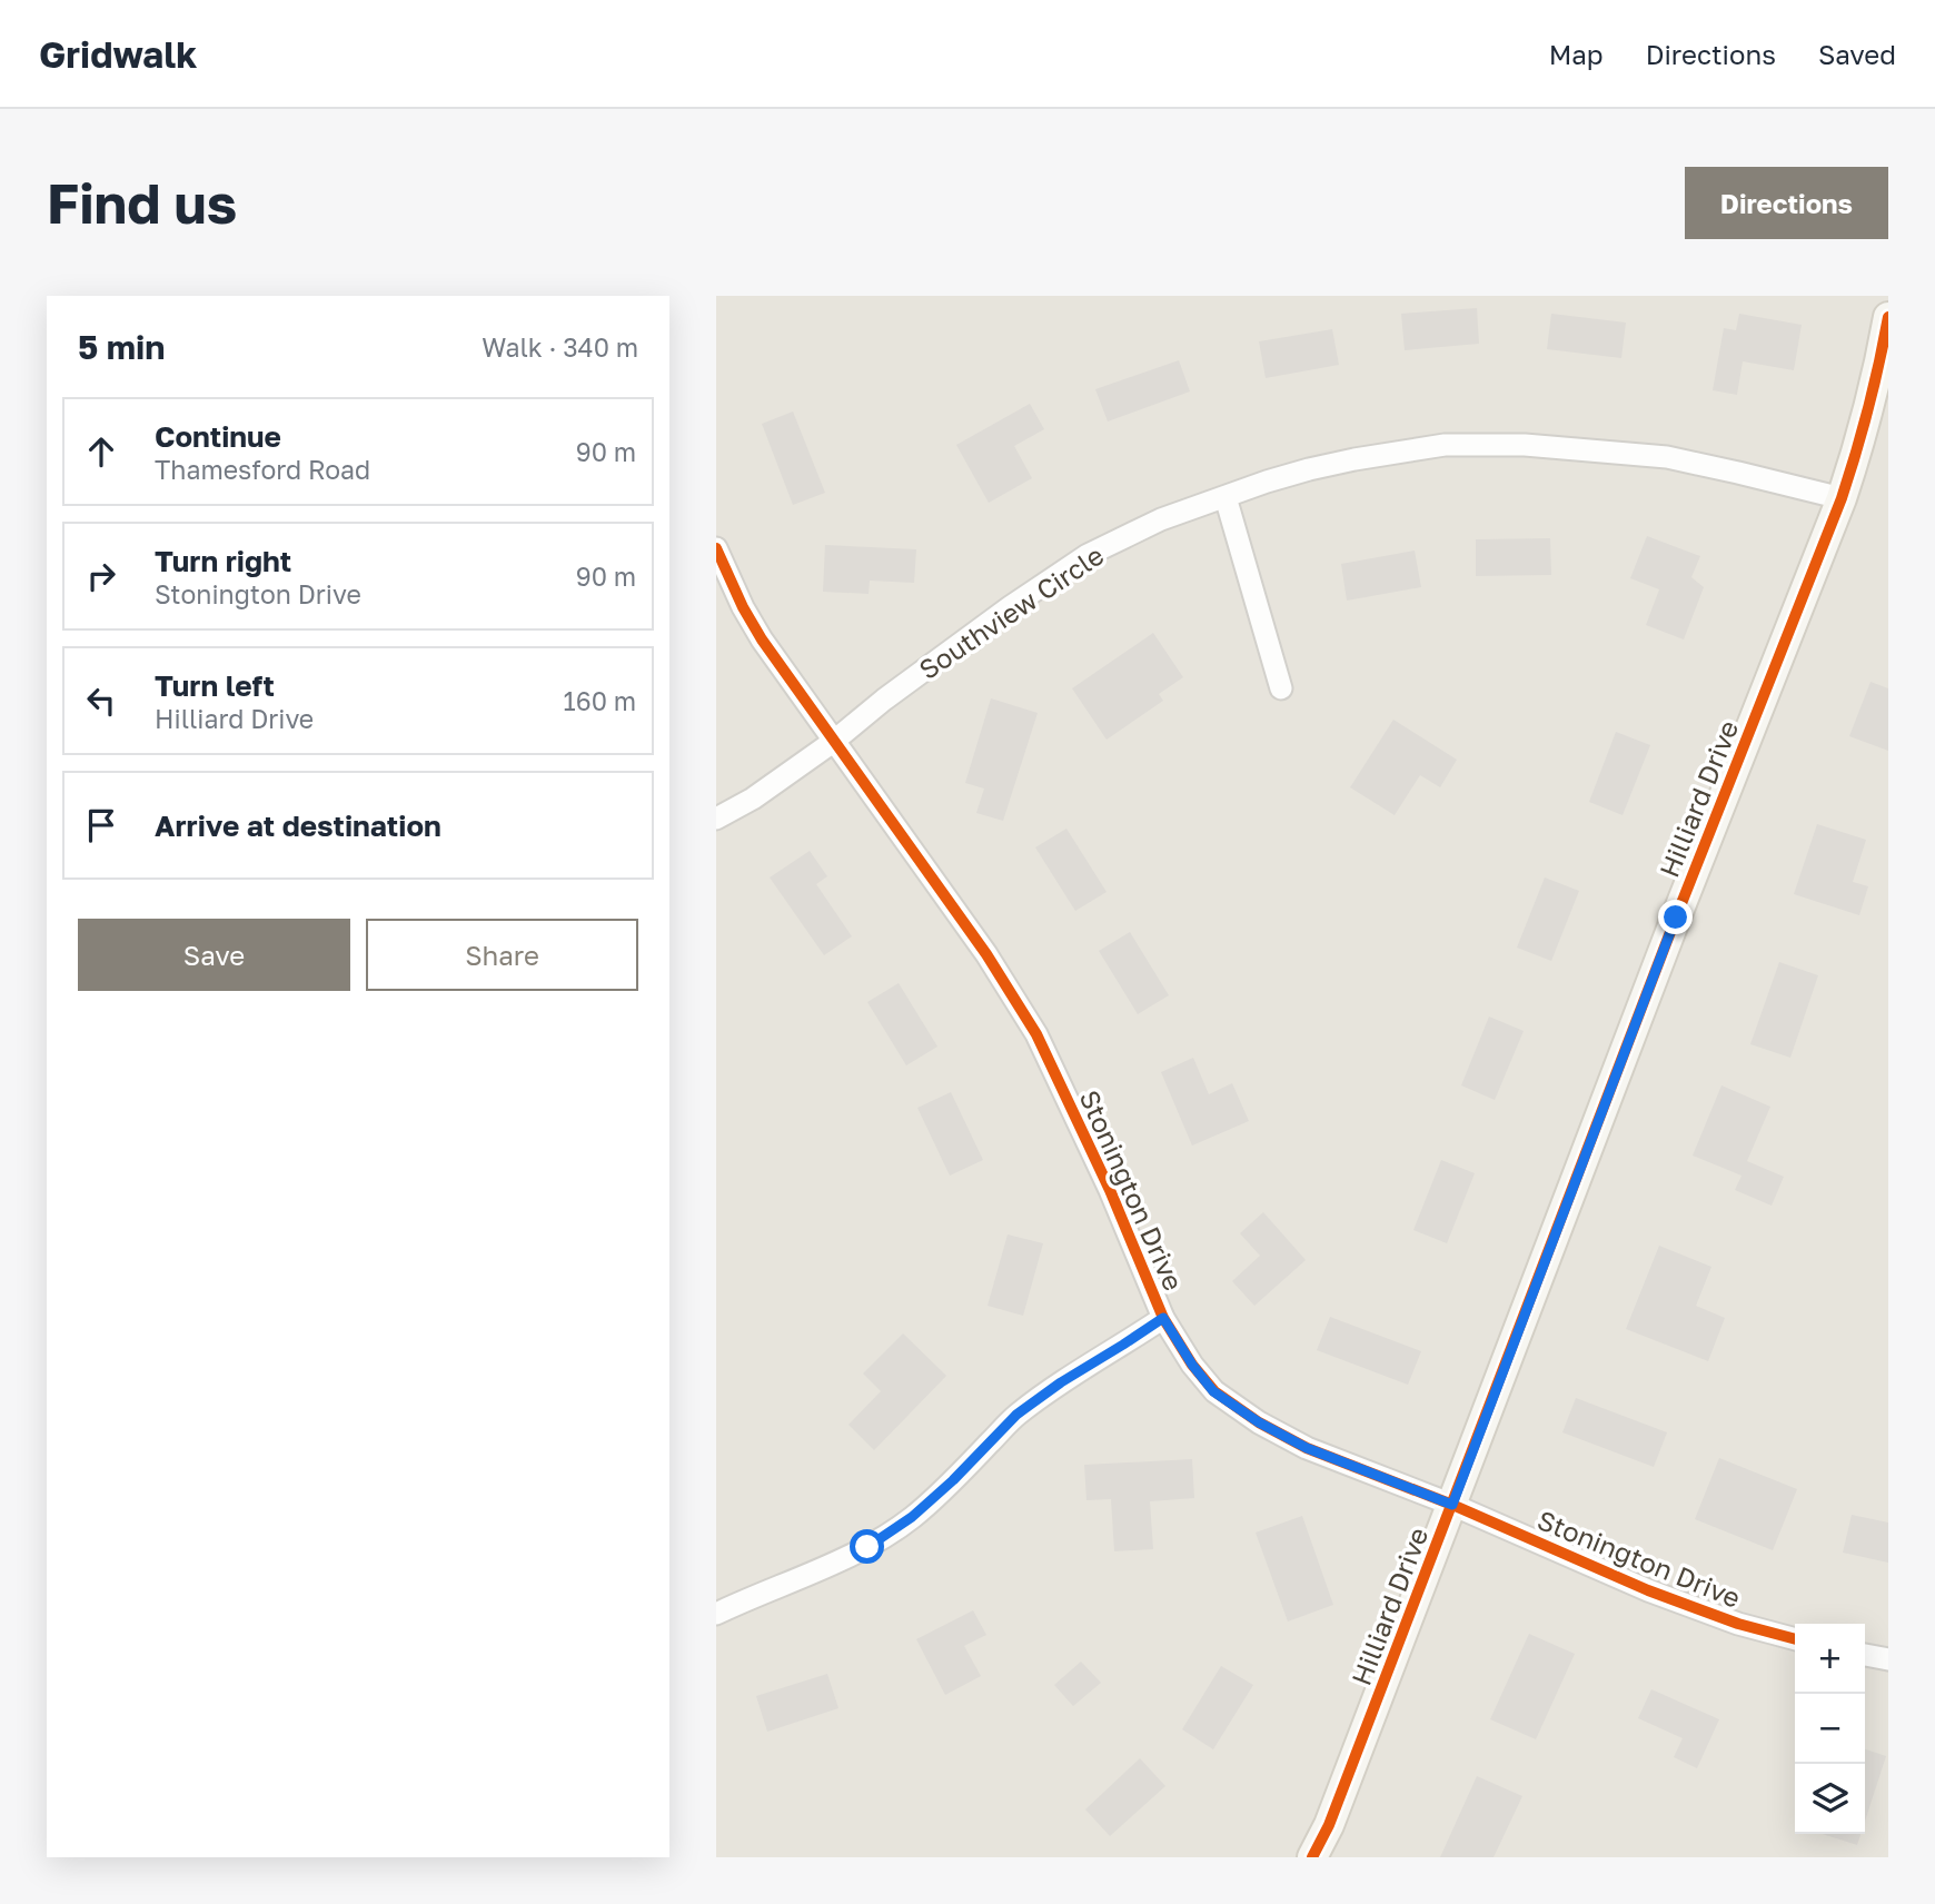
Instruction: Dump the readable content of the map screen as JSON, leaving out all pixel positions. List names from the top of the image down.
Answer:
{
  "streets": {
    "street": ["Southview Circle", "Hilliard Drive", "Stonington Drive"]
  },
  "crossings": [
    ["Southview Circle", "Hilliard Drive"],
    ["Southview Circle", "Stonington Drive"],
    ["Hilliard Drive", "Stonington Drive"]
  ],
  "page": {
    "header": "Gridwalk",
    "nav": ["Map", "Directions", "Saved"],
    "buttons": [
      "Directions",
      ["Save", "Share"]
    ],
    "title": "Find us",
    "heading": ["5 min", "Walk · 340 m"],
    "list": [
      ["Continue", "Thamesford Road", "90 m"],
      ["Turn right", "Stonington Drive", "90 m"],
      ["Turn left", "Hilliard Drive", "160 m"],
      "Arrive at destination"
    ],
    "map_buttons": ["+", "−"]
  }
}
